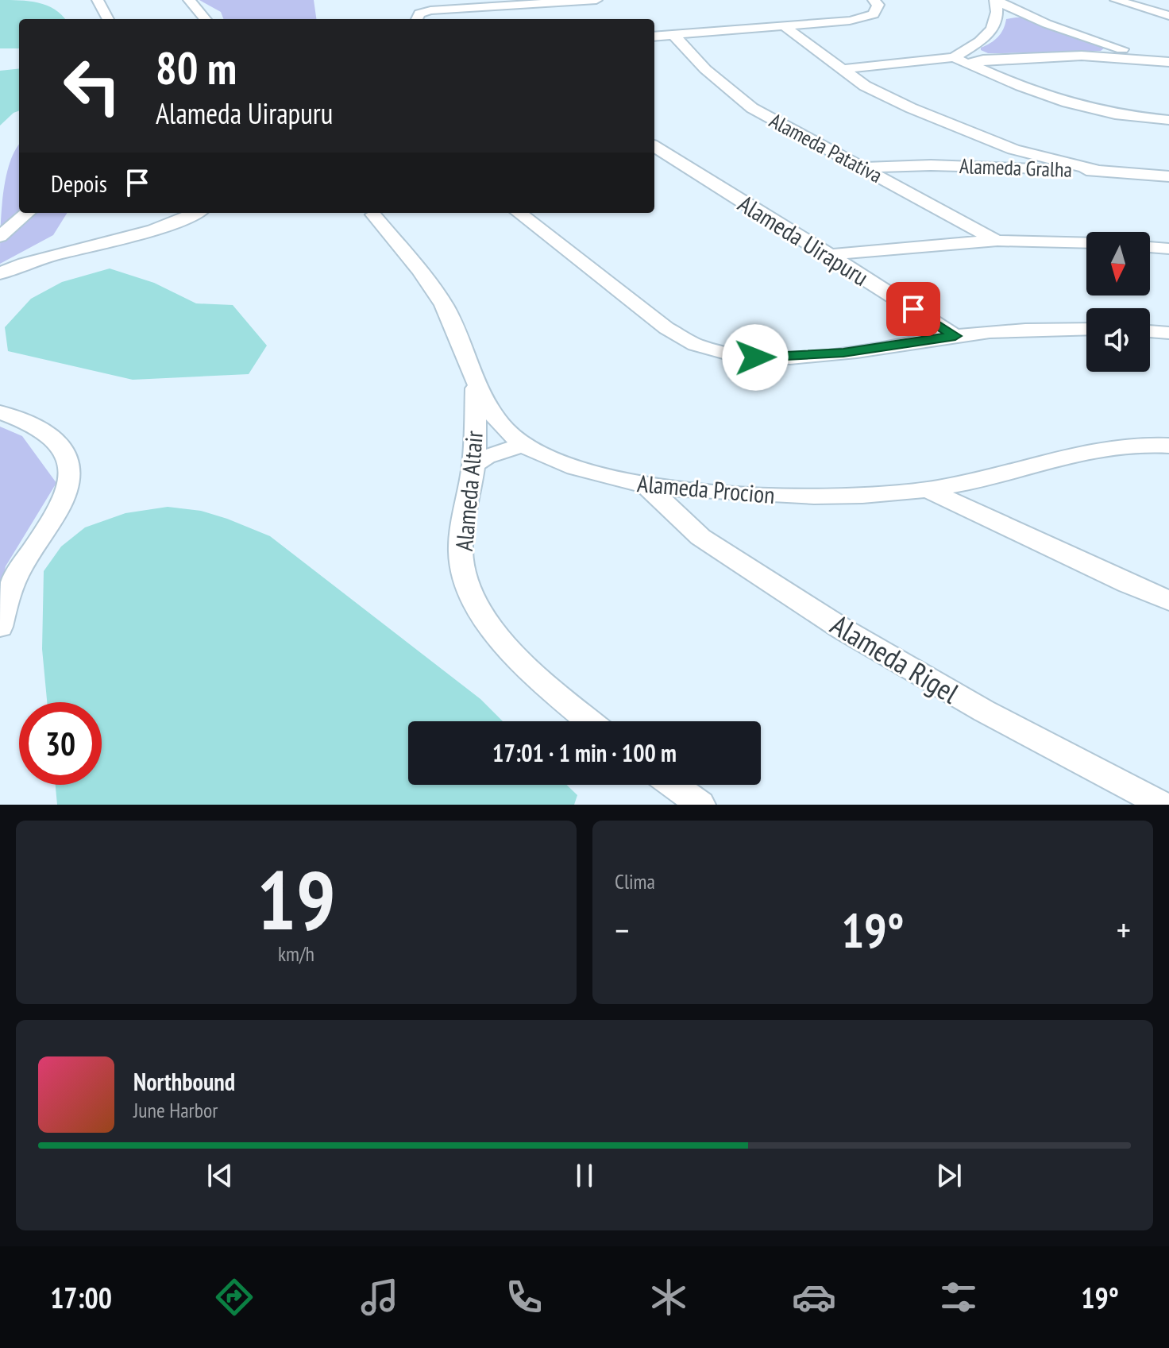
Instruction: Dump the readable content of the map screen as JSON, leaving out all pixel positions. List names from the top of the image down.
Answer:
{
  "streets": {
    "street": [
      "Alameda Patativa",
      "Alameda Gralha",
      "Alameda Uirapuru",
      "Alameda Procion",
      "Alameda Altair",
      "Alameda Rigel"
    ]
  },
  "crossings": [
    ["Alameda Patativa", "Alameda Gralha"],
    ["Alameda Procion", "Alameda Altair"],
    ["Alameda Procion", "Alameda Rigel"]
  ],
  "north": "bottom",
  "page": {
    "turn": ["80 m", "Alameda Uirapuru"],
    "then": "Depois",
    "limit": "30",
    "trip": "17:01 · 1 min · 100 m",
    "tile": [
      ["19", "km/h"],
      "Clima"
    ],
    "heat": ["−", "19°", "+"],
    "song": ["Northbound", "June Harbor"],
    "tabs": ["17:00", "19°"]
  }
}
